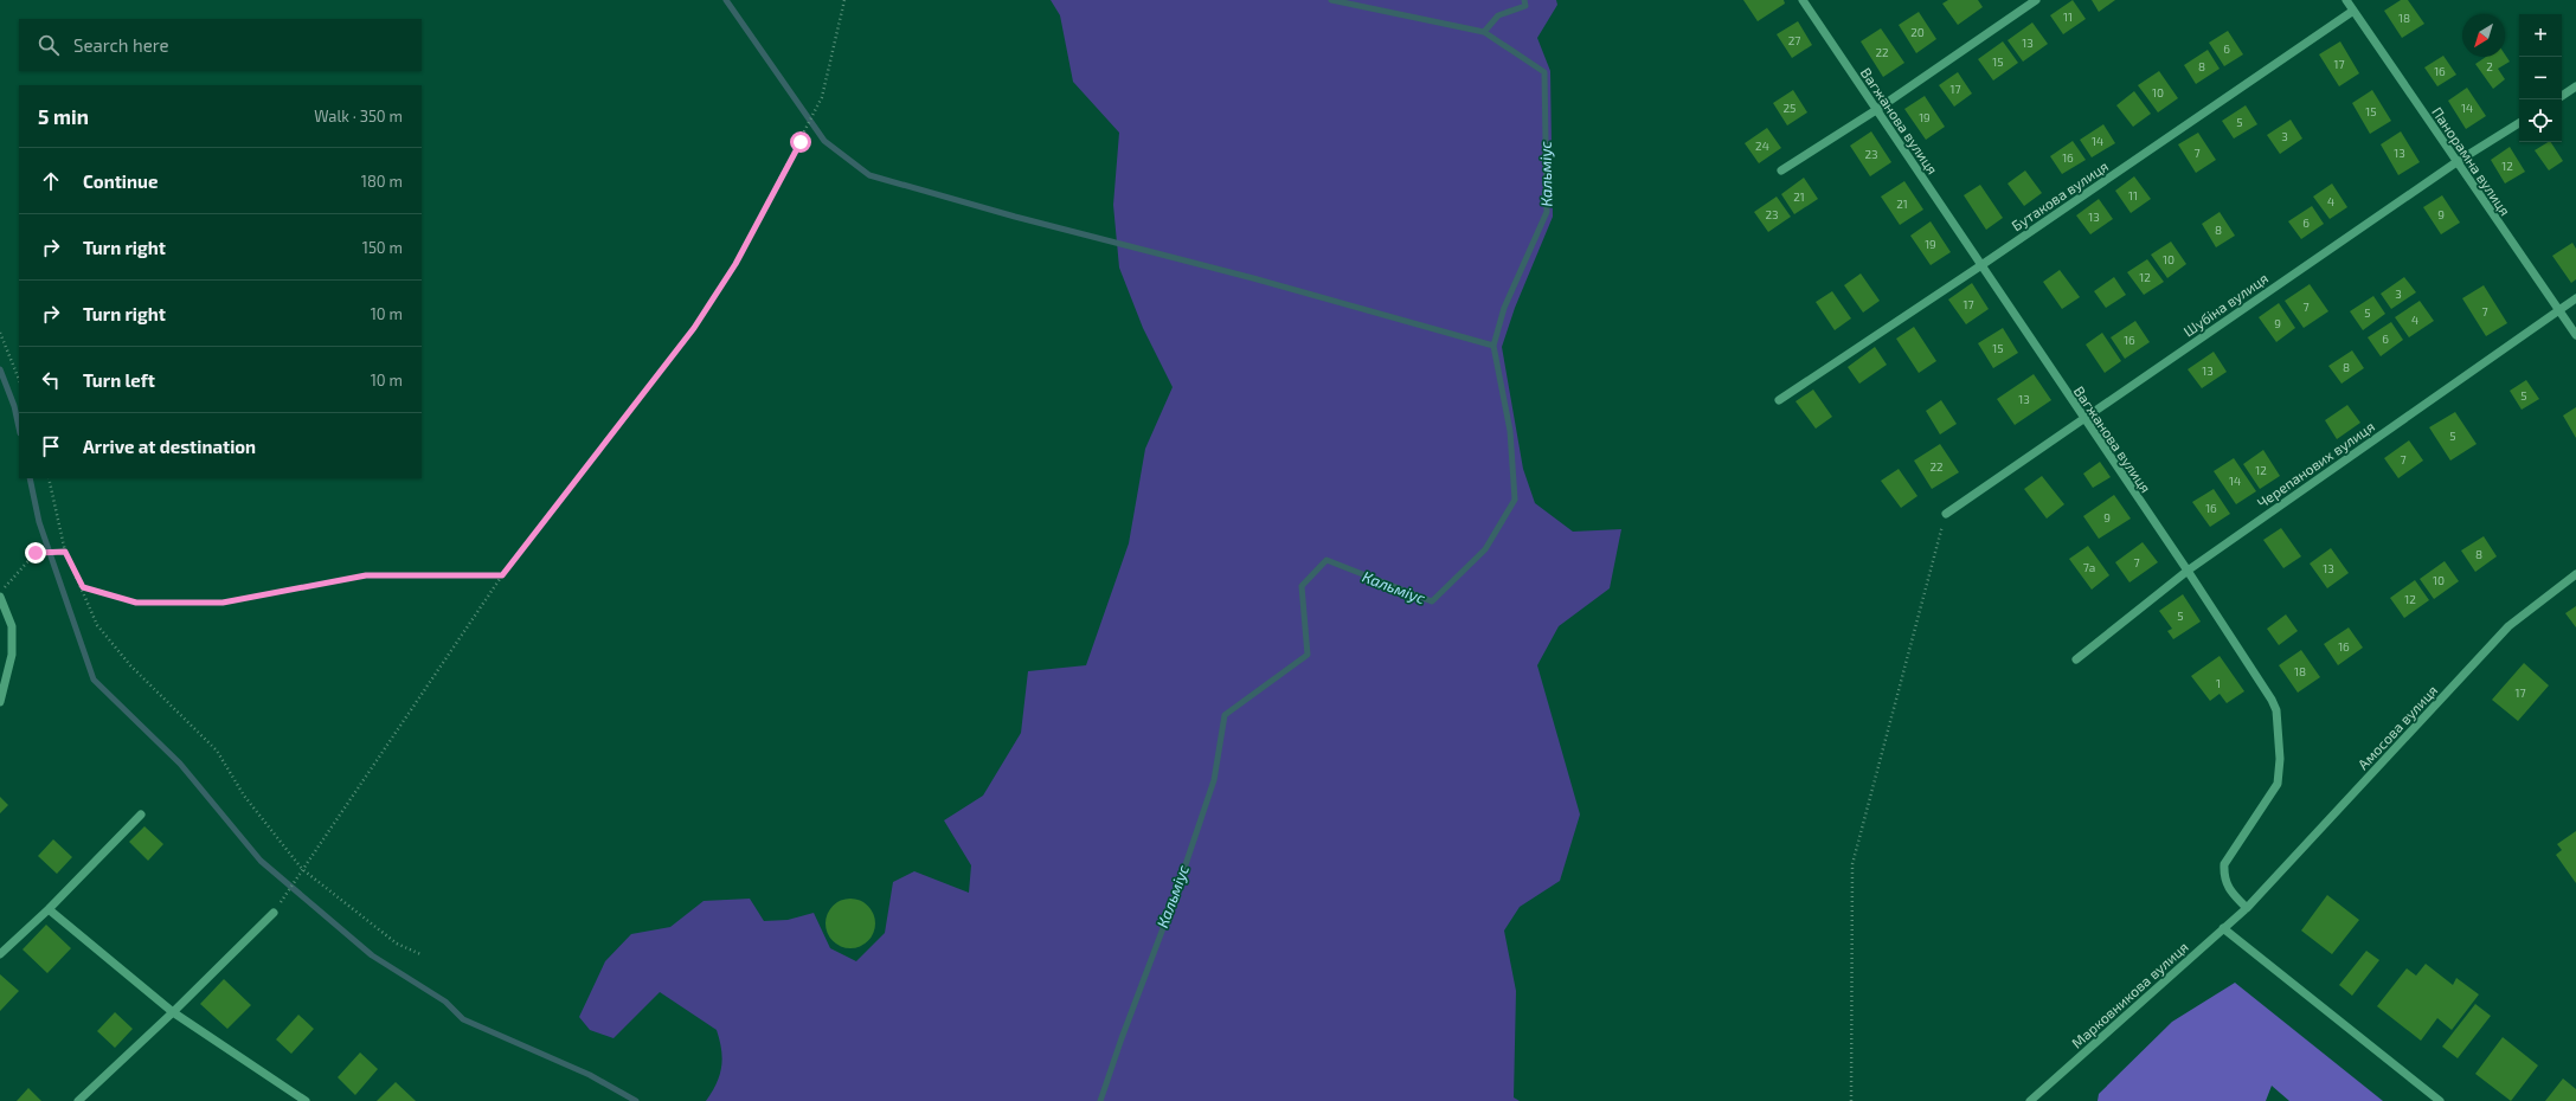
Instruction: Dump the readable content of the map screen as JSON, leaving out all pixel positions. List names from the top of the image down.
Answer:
{
  "streets": {
    "street": [
      "Вагжанова вулиця",
      "Панорамна вулиця",
      "Бутакова вулиця",
      "Шубіна вулиця",
      "Черепанових вулиця",
      "Амосова вулиця",
      "Марковникова вулиця"
    ]
  },
  "crossings": [
    ["Вагжанова вулиця", "Бутакова вулиця"],
    ["Вагжанова вулиця", "Шубіна вулиця"],
    ["Вагжанова вулиця", "Черепанових вулиця"],
    ["Вагжанова вулиця", "Амосова вулиця"],
    ["Вагжанова вулиця", "Марковникова вулиця"],
    ["Панорамна вулиця", "Бутакова вулиця"],
    ["Панорамна вулиця", "Шубіна вулиця"],
    ["Панорамна вулиця", "Черепанових вулиця"],
    ["Амосова вулиця", "Марковникова вулиця"]
  ],
  "water": ["Кальміус"],
  "house_numbers": [
    "11",
    "18",
    "20",
    "27",
    "13",
    "6",
    "22",
    "15",
    "17",
    "8",
    "2",
    "16",
    "17",
    "10",
    "25",
    "14",
    "15",
    "19",
    "5",
    "3",
    "14",
    "24",
    "7",
    "13",
    "23",
    "16",
    "12",
    "11",
    "21",
    "4",
    "21",
    "23",
    "9",
    "13",
    "6",
    "8",
    "19",
    "10",
    "12",
    "3",
    "17",
    "7",
    "7",
    "5",
    "4",
    "9",
    "6",
    "16",
    "15",
    "8",
    "13",
    "5",
    "13",
    "5",
    "7",
    "22",
    "12",
    "14",
    "16",
    "9",
    "8",
    "7",
    "7а",
    "13",
    "10",
    "12",
    "5",
    "16",
    "18",
    "1",
    "17"
  ],
  "north": "bottom left",
  "page": {
    "map_buttons": ["+", "−"],
    "search": "Search here",
    "heading": ["5 min", "Walk · 350 m"],
    "list": [
      ["Continue", "180 m"],
      ["Turn right", "150 m"],
      ["Turn right", "10 m"],
      ["Turn left", "10 m"],
      "Arrive at destination"
    ]
  }
}
